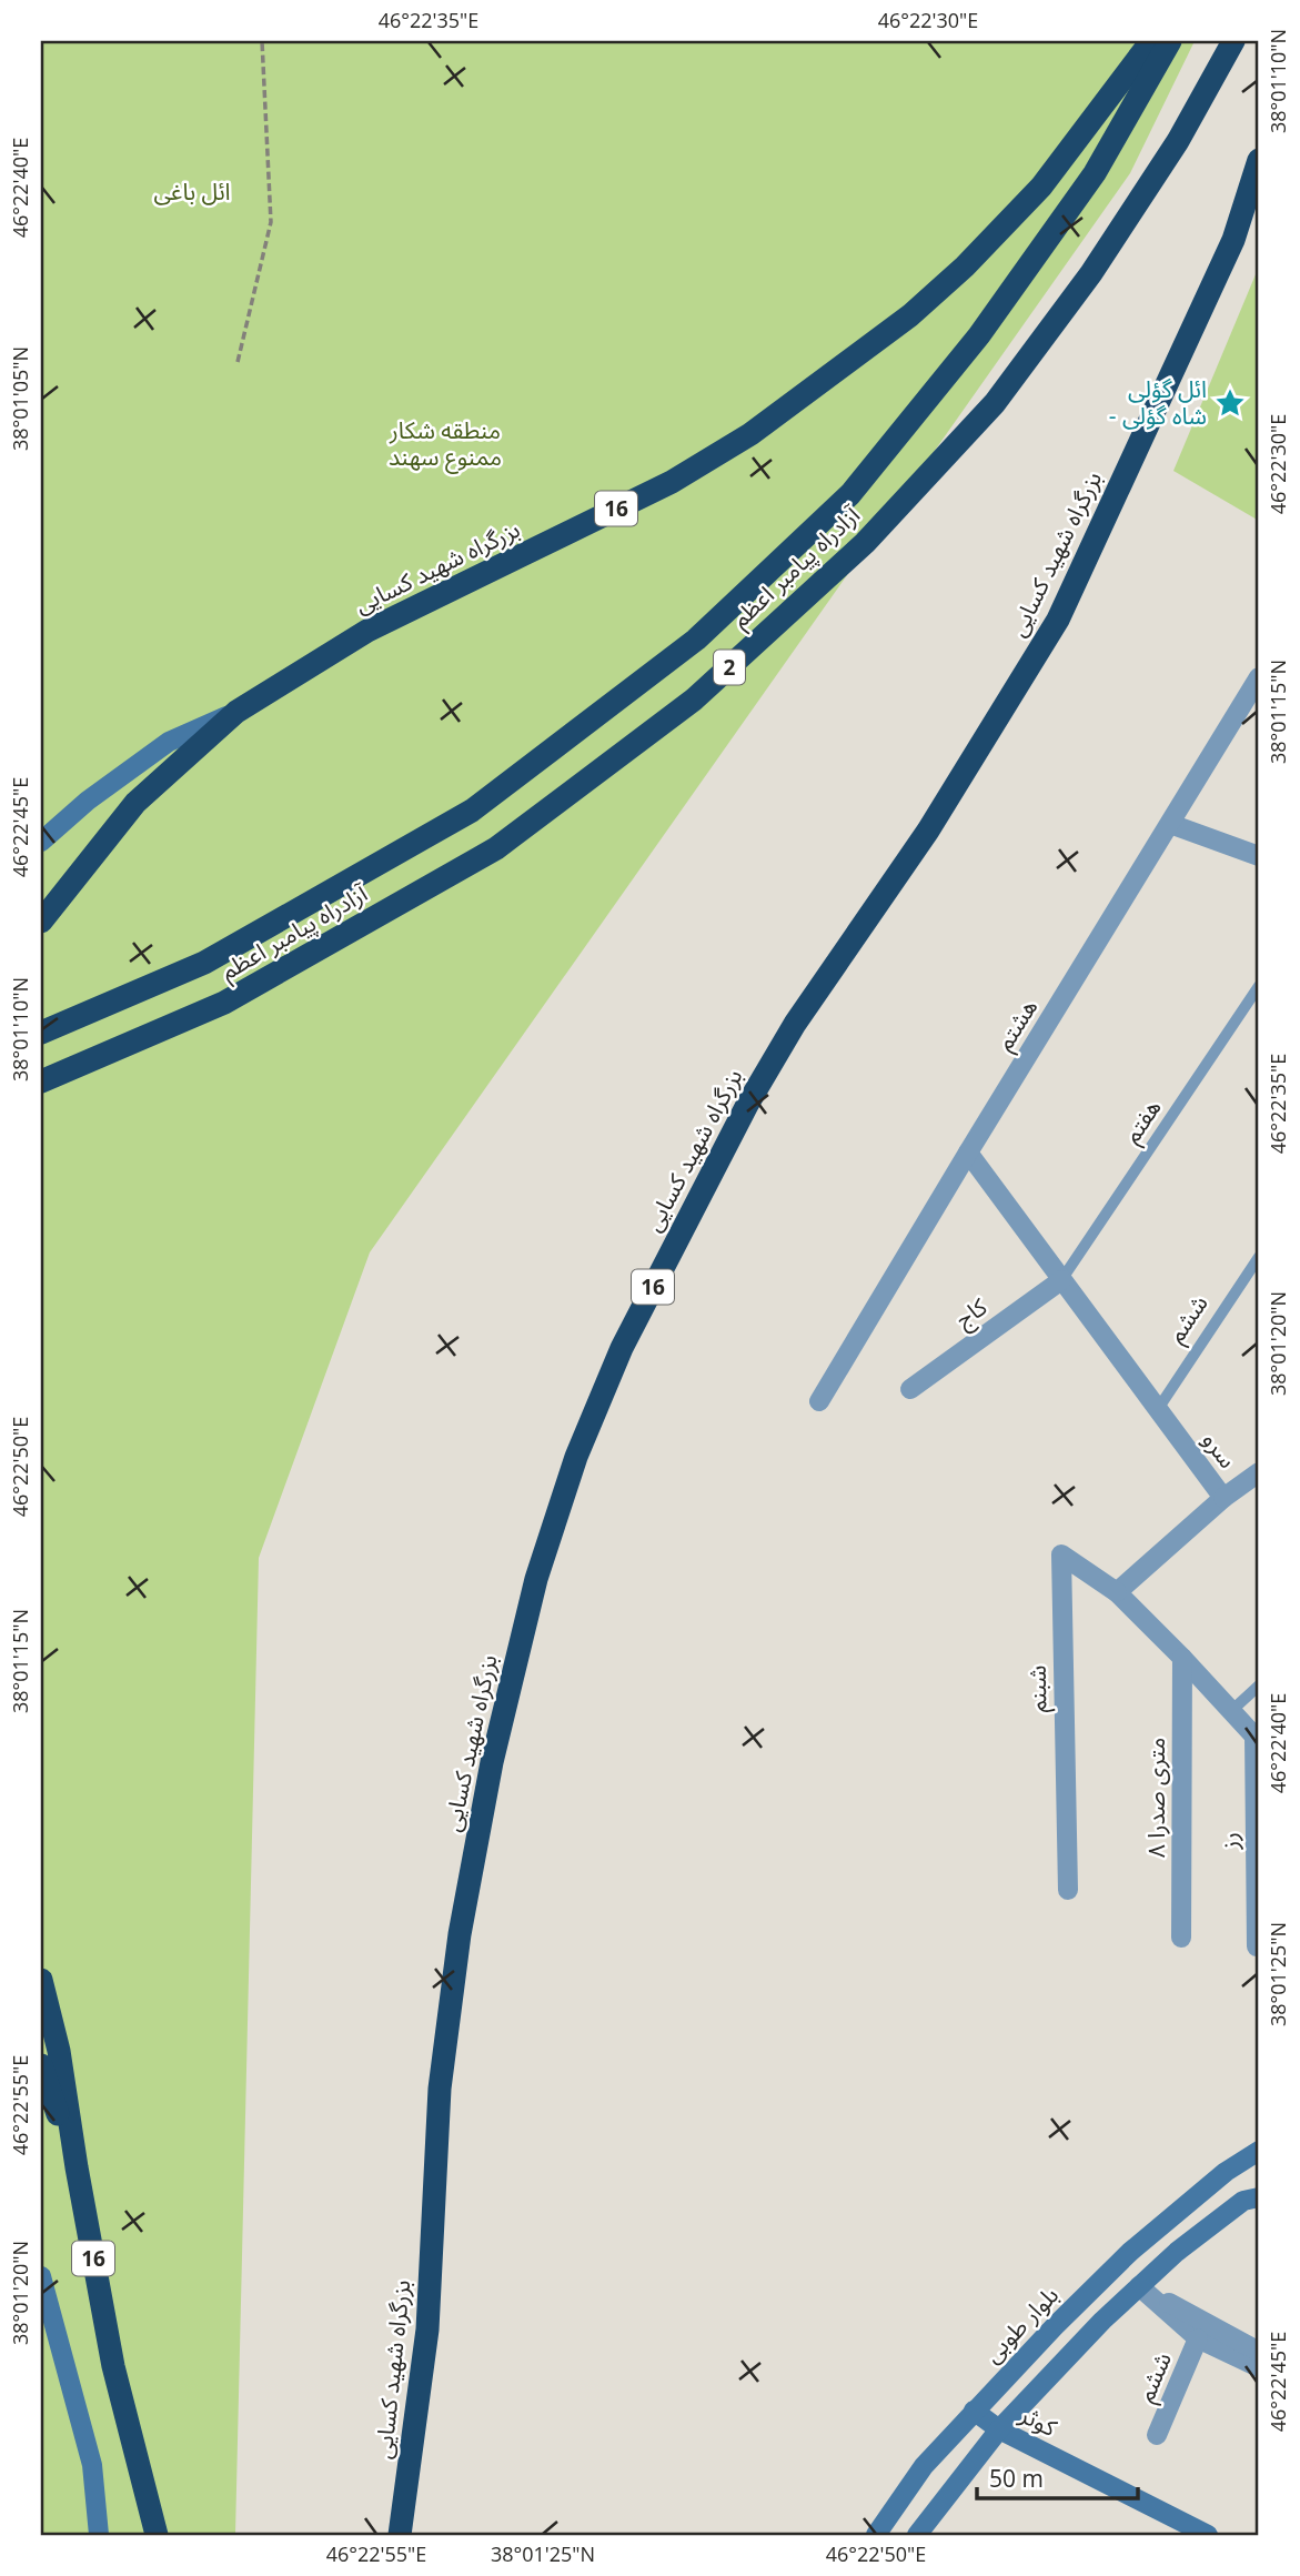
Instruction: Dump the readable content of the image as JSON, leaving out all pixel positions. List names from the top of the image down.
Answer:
{
  "streets": {
    "highway": [
      "16",
      "بزرگراه شهید کسایی",
      "آزادراه پیامبر اعظم",
      "2"
    ],
    "main road": ["بلوار طوبی", "کوثر"],
    "street": [
      "هشتم",
      "کاج",
      "ششم",
      "سرو",
      "شبنم",
      "۸ متری صدرا",
      "رز"
    ],
    "lane": ["هفتم"]
  },
  "crossings": [
    ["هشتم", "سرو"],
    ["هفتم", "کاج"],
    ["هفتم", "سرو"],
    ["کاج", "سرو"],
    ["ششم", "سرو"],
    ["سرو", "شبنم"],
    ["بلوار طوبی", "کوثر"]
  ],
  "parks": ["ائل باغی", "منطقه شکار ممنوع سهند"],
  "places": {
    "place": ["ائل گؤلی - شاه گؤلی"]
  },
  "scale_bar": "50 m",
  "coordinates": [
    "46°22'35\"E",
    "46°22'30\"E",
    "38°01'10\"N",
    "46°22'40\"E",
    "38°01'05\"N",
    "38°01'15\"N",
    "46°22'45\"E",
    "38°01'20\"N",
    "46°22'50\"E",
    "38°01'25\"N",
    "46°22'55\"E"
  ]
}
